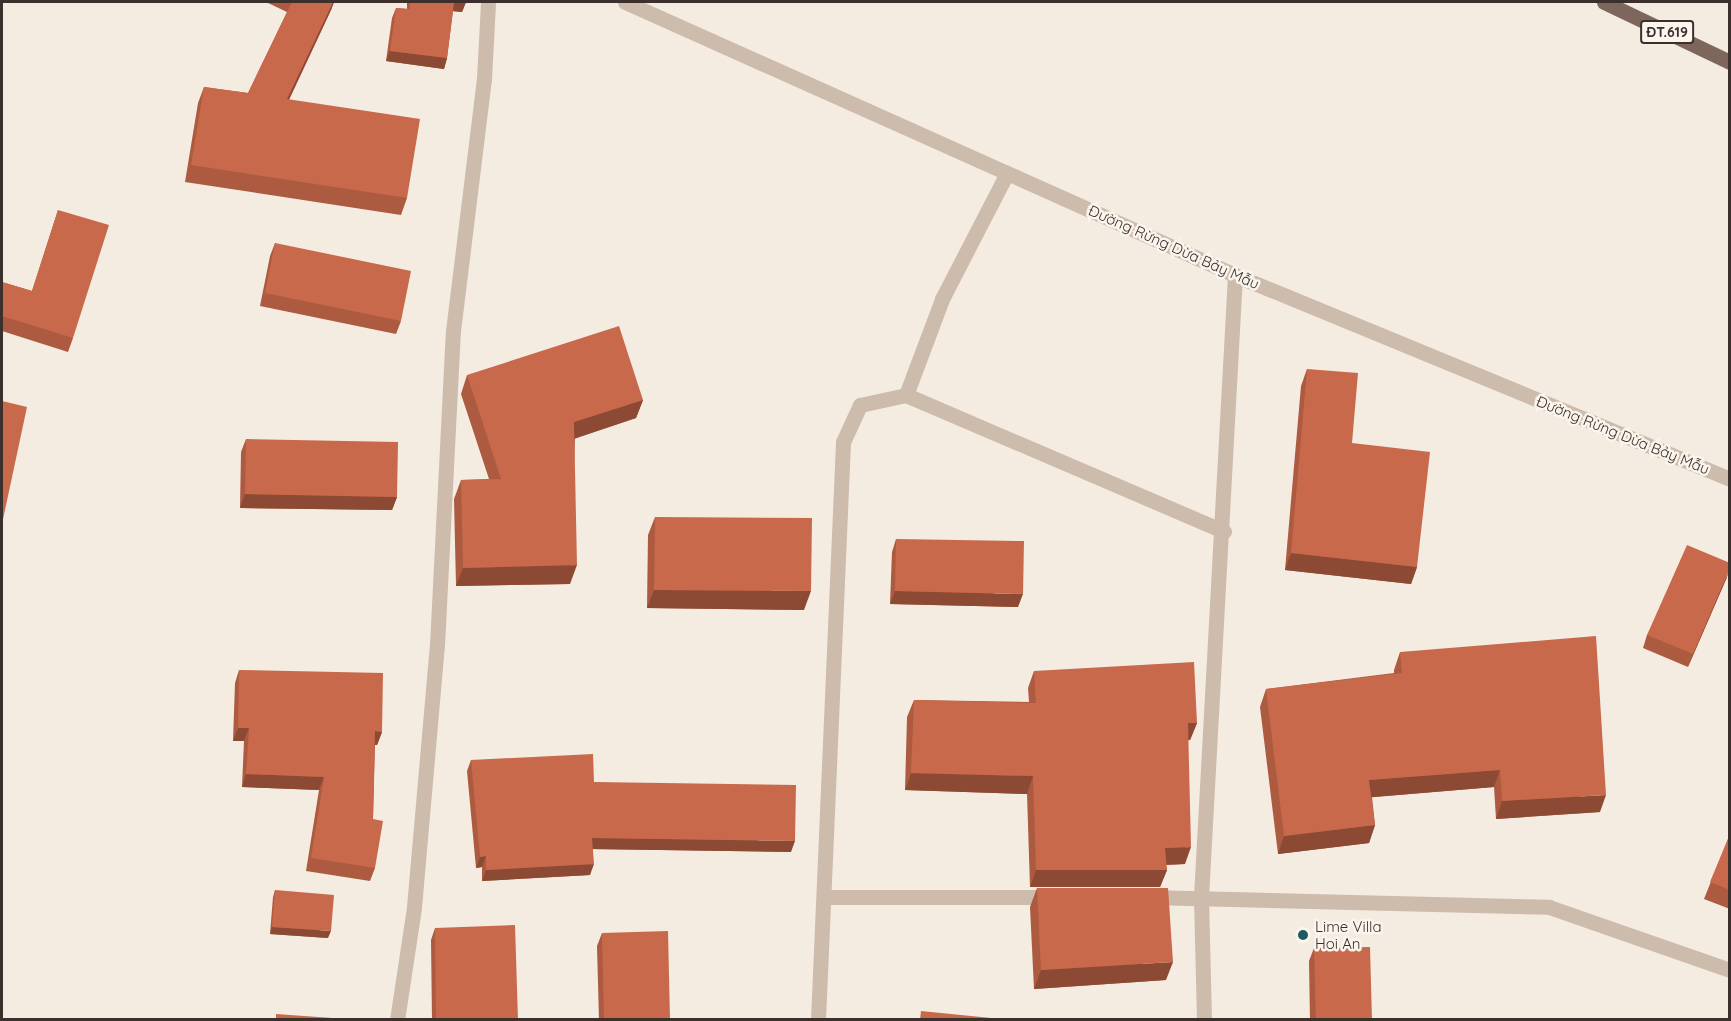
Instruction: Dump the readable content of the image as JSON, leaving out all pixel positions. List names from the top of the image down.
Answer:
{
  "streets": {
    "main road": ["ĐT.619"],
    "street": ["Đường Rừng Dừa Bảy Mẫu"]
  },
  "places": ["Lime Villa Hoi An"]
}
